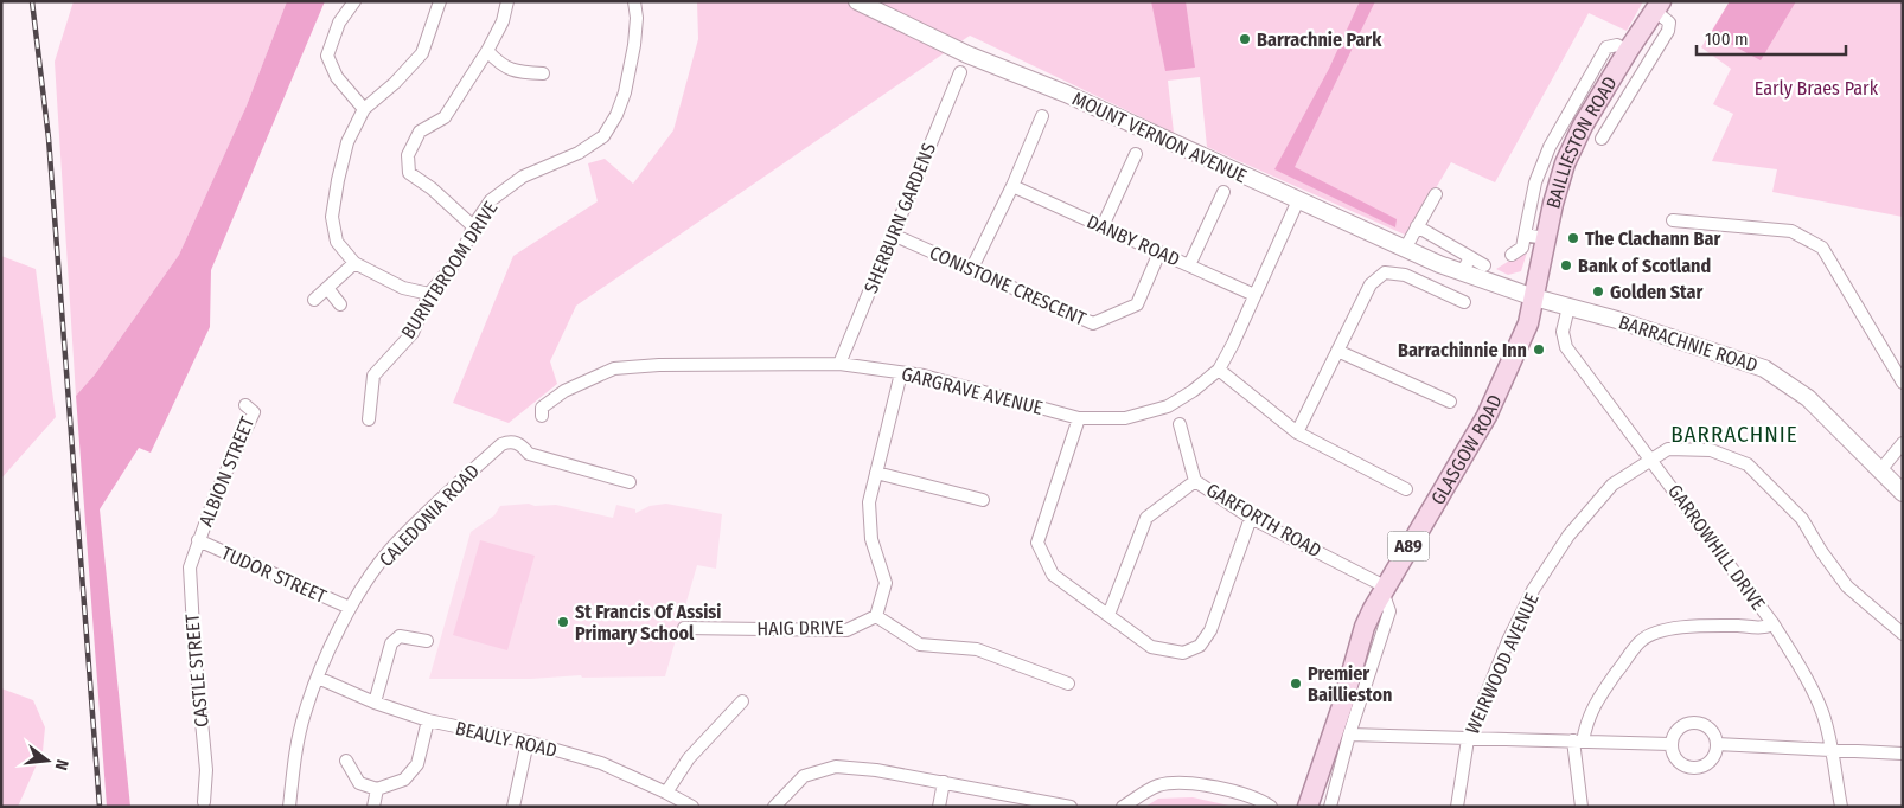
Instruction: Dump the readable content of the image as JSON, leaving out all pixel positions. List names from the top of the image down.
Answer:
{
  "streets": {
    "main road": [
      "MOUNT VERNON AVENUE",
      "BAILLIESTON ROAD",
      "BARRACHNIE ROAD",
      "GLASGOW ROAD",
      "A89"
    ],
    "street": [
      "SHERBURN GARDENS",
      "DANBY ROAD",
      "BURNTBROOM DRIVE",
      "CONISTONE CRESCENT",
      "GARGRAVE AVENUE",
      "ALBION STREET",
      "CALEDONIA ROAD",
      "GARFORTH ROAD",
      "GARROWHILL DRIVE",
      "TUDOR STREET",
      "HAIG DRIVE",
      "WEIRWOOD AVENUE",
      "CASTLE STREET",
      "BEAULY ROAD"
    ]
  },
  "crossings": [
    ["MOUNT VERNON AVENUE", "BAILLIESTON ROAD"],
    ["MOUNT VERNON AVENUE", "BARRACHNIE ROAD"],
    ["MOUNT VERNON AVENUE", "GARGRAVE AVENUE"],
    ["MOUNT VERNON AVENUE", "GLASGOW ROAD"],
    ["BAILLIESTON ROAD", "BARRACHNIE ROAD"],
    ["BAILLIESTON ROAD", "GLASGOW ROAD"],
    ["SHERBURN GARDENS", "CONISTONE CRESCENT"],
    ["SHERBURN GARDENS", "GARGRAVE AVENUE"],
    ["DANBY ROAD", "CONISTONE CRESCENT"],
    ["DANBY ROAD", "GARGRAVE AVENUE"],
    ["BARRACHNIE ROAD", "GLASGOW ROAD"],
    ["BARRACHNIE ROAD", "GARROWHILL DRIVE"],
    ["GLASGOW ROAD", "GARFORTH ROAD"],
    ["ALBION STREET", "TUDOR STREET"],
    ["ALBION STREET", "CASTLE STREET"],
    ["CALEDONIA ROAD", "TUDOR STREET"],
    ["CALEDONIA ROAD", "BEAULY ROAD"],
    ["GARROWHILL DRIVE", "WEIRWOOD AVENUE"],
    ["TUDOR STREET", "CASTLE STREET"]
  ],
  "districts": ["BARRACHNIE"],
  "parks": ["Early Braes Park"],
  "places": [
    "Barrachnie Park",
    "The Clachann Bar",
    "Bank of Scotland",
    "Golden Star",
    "Barrachinnie Inn",
    "St Francis Of Assisi Primary School",
    "Premier Baillieston"
  ],
  "scale_bar": "100 m",
  "north": "right"
}
